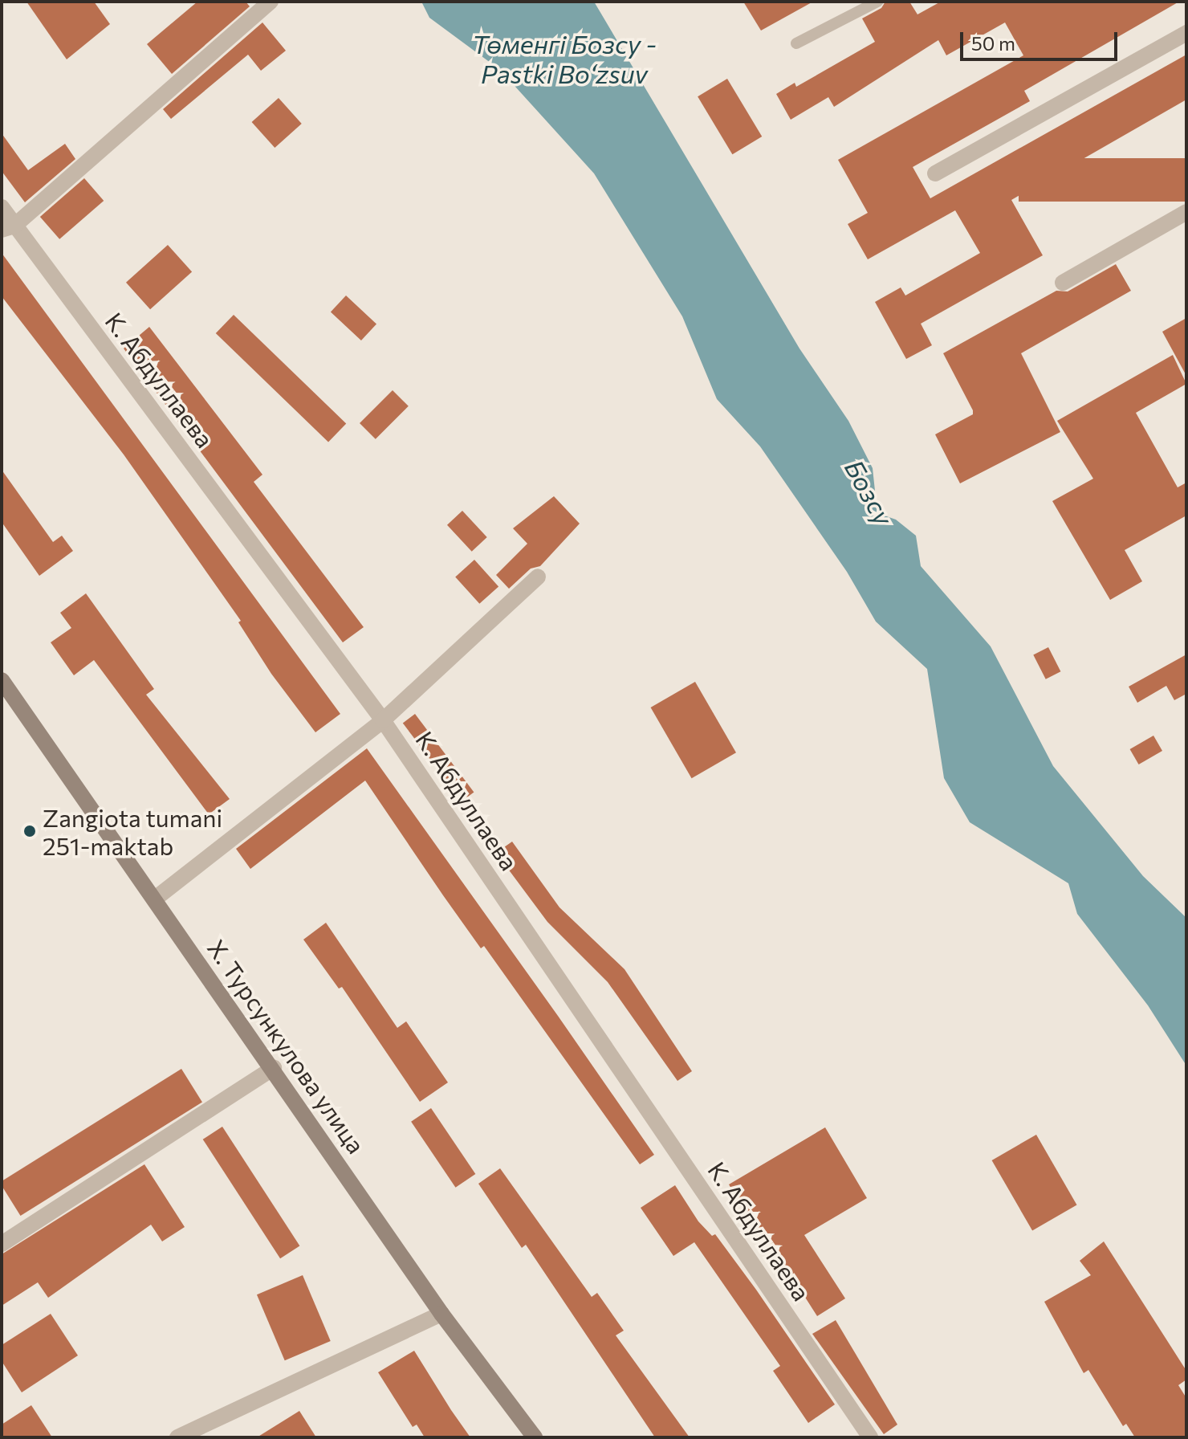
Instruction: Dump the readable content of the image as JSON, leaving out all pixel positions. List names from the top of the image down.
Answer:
{
  "streets": {
    "street": ["К. Абдуллаева", "Х. Турсункулова улица"]
  },
  "water": ["Төменгі Бозсу - Pastki Boʻzsuv", "Бозсу"],
  "places": ["Zangiota tumani 251-maktab"],
  "scale_bar": "50 m"
}
